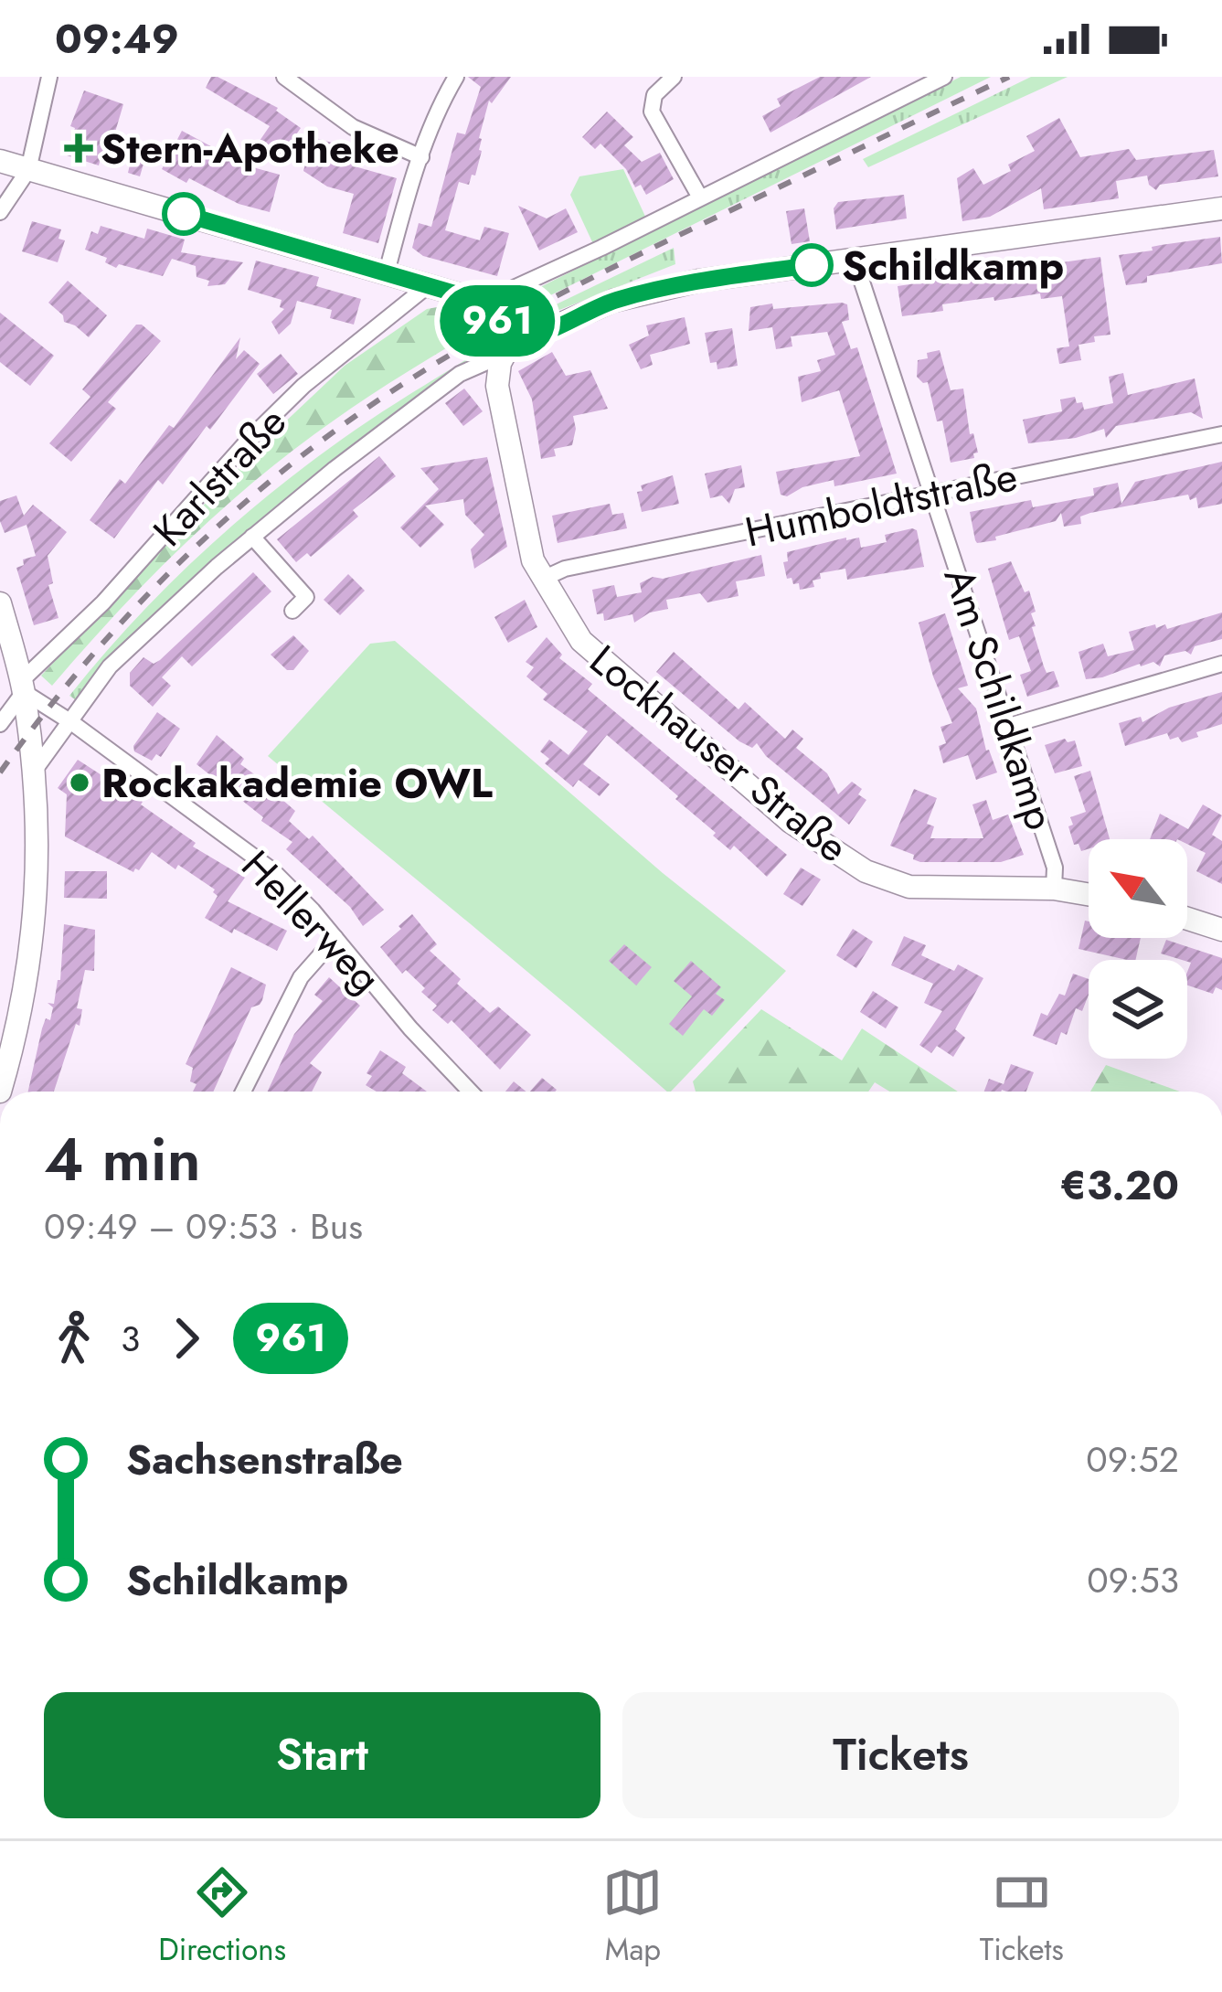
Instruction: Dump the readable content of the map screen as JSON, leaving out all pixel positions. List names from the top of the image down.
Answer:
{
  "streets": {
    "street": [
      "Karlstraße",
      "Humboldtstraße",
      "Am Schildkamp",
      "Lockhauser Straße",
      "Hellerweg"
    ]
  },
  "crossings": [
    ["Karlstraße", "Hellerweg"],
    ["Humboldtstraße", "Am Schildkamp"],
    ["Humboldtstraße", "Lockhauser Straße"],
    ["Am Schildkamp", "Lockhauser Straße"]
  ],
  "places": {
    "health": ["Stern-Apotheke"],
    "other": ["Schildkamp", "Rockakademie OWL"]
  },
  "lines": ["bus line 961"],
  "north": "top left",
  "page": {
    "status": "09:49",
    "on_map": "961",
    "heading": ["4 min", "09:49 – 09:53 · Bus", "€3.20"],
    "legs": ["3", "961"],
    "list": [
      {
        "name": "Sachsenstraße",
        "value": "09:52"
      },
      {
        "name": "Schildkamp",
        "value": "09:53"
      }
    ],
    "buttons": ["Start", "Tickets"],
    "tabs": ["Directions", "Map", "Tickets"]
  }
}
